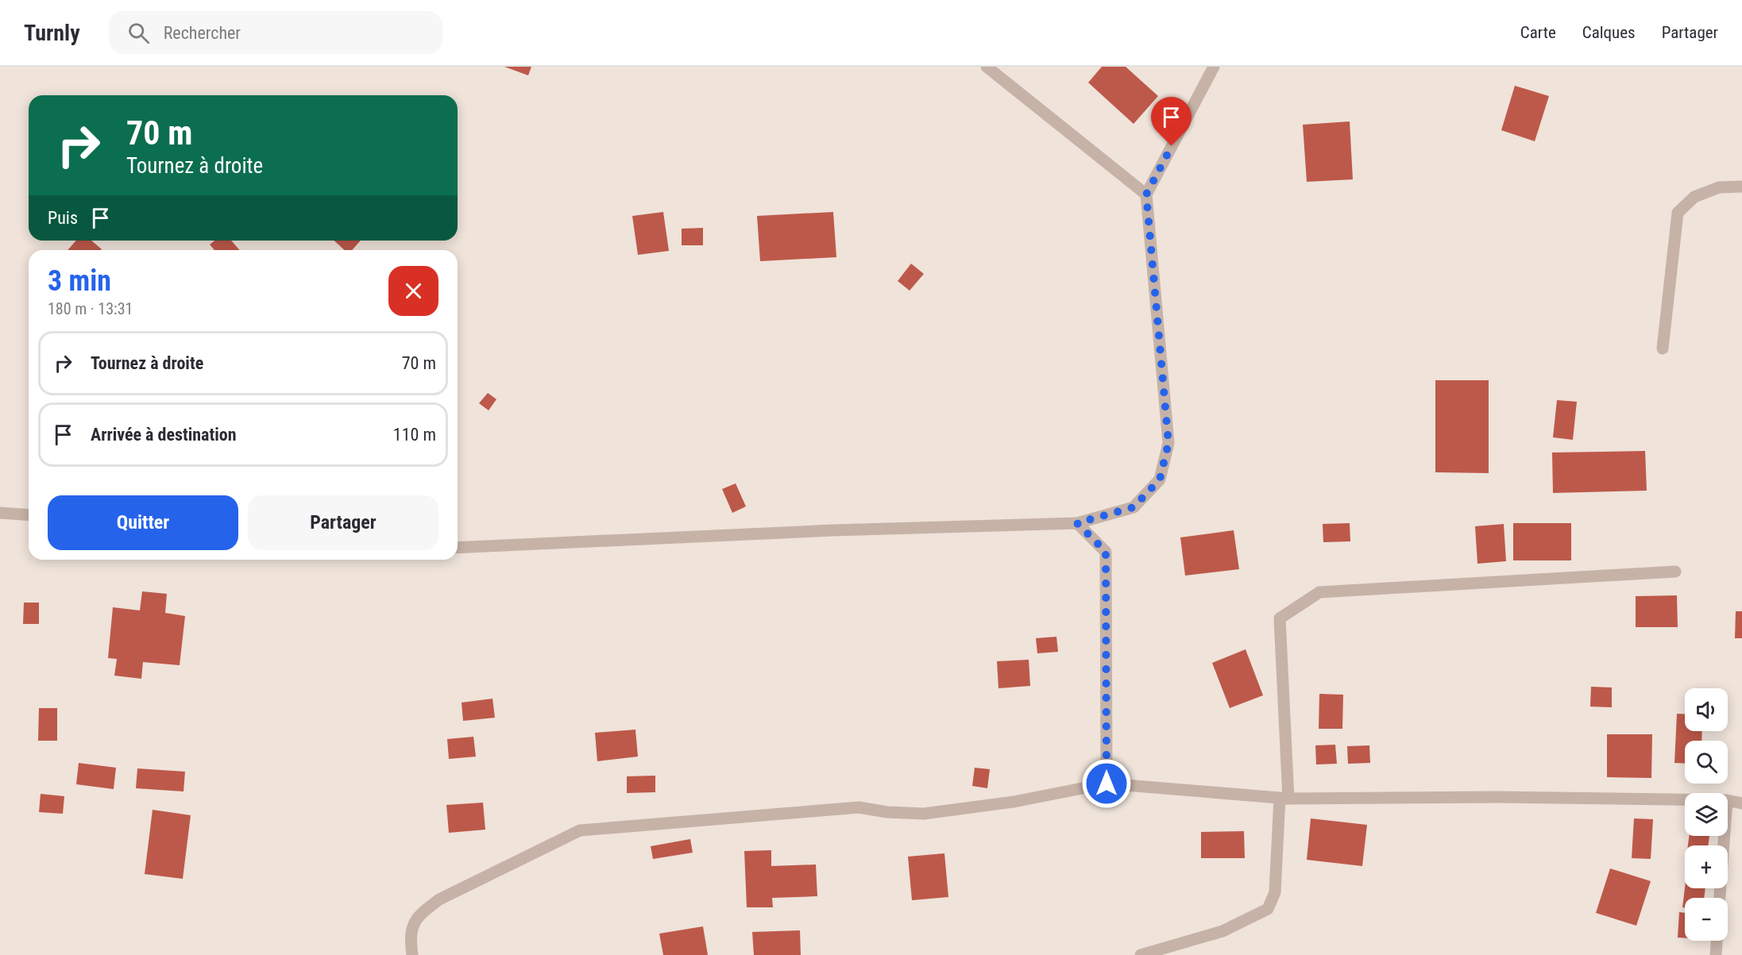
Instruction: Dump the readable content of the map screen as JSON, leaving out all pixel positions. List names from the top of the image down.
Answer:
{
  "page": {
    "header": "Turnly",
    "search": "Rechercher",
    "nav": ["Carte", "Calques", "Partager"],
    "turn": ["70 m", "Tournez à droite"],
    "then": "Puis",
    "heading": ["3 min", "180 m · 13:31"],
    "list": [
      {
        "name": "Tournez à droite",
        "value": "70 m"
      },
      {
        "name": "Arrivée à destination",
        "value": "110 m"
      }
    ],
    "buttons": ["Quitter", "Partager"],
    "map_buttons": ["+", "−"]
  }
}
